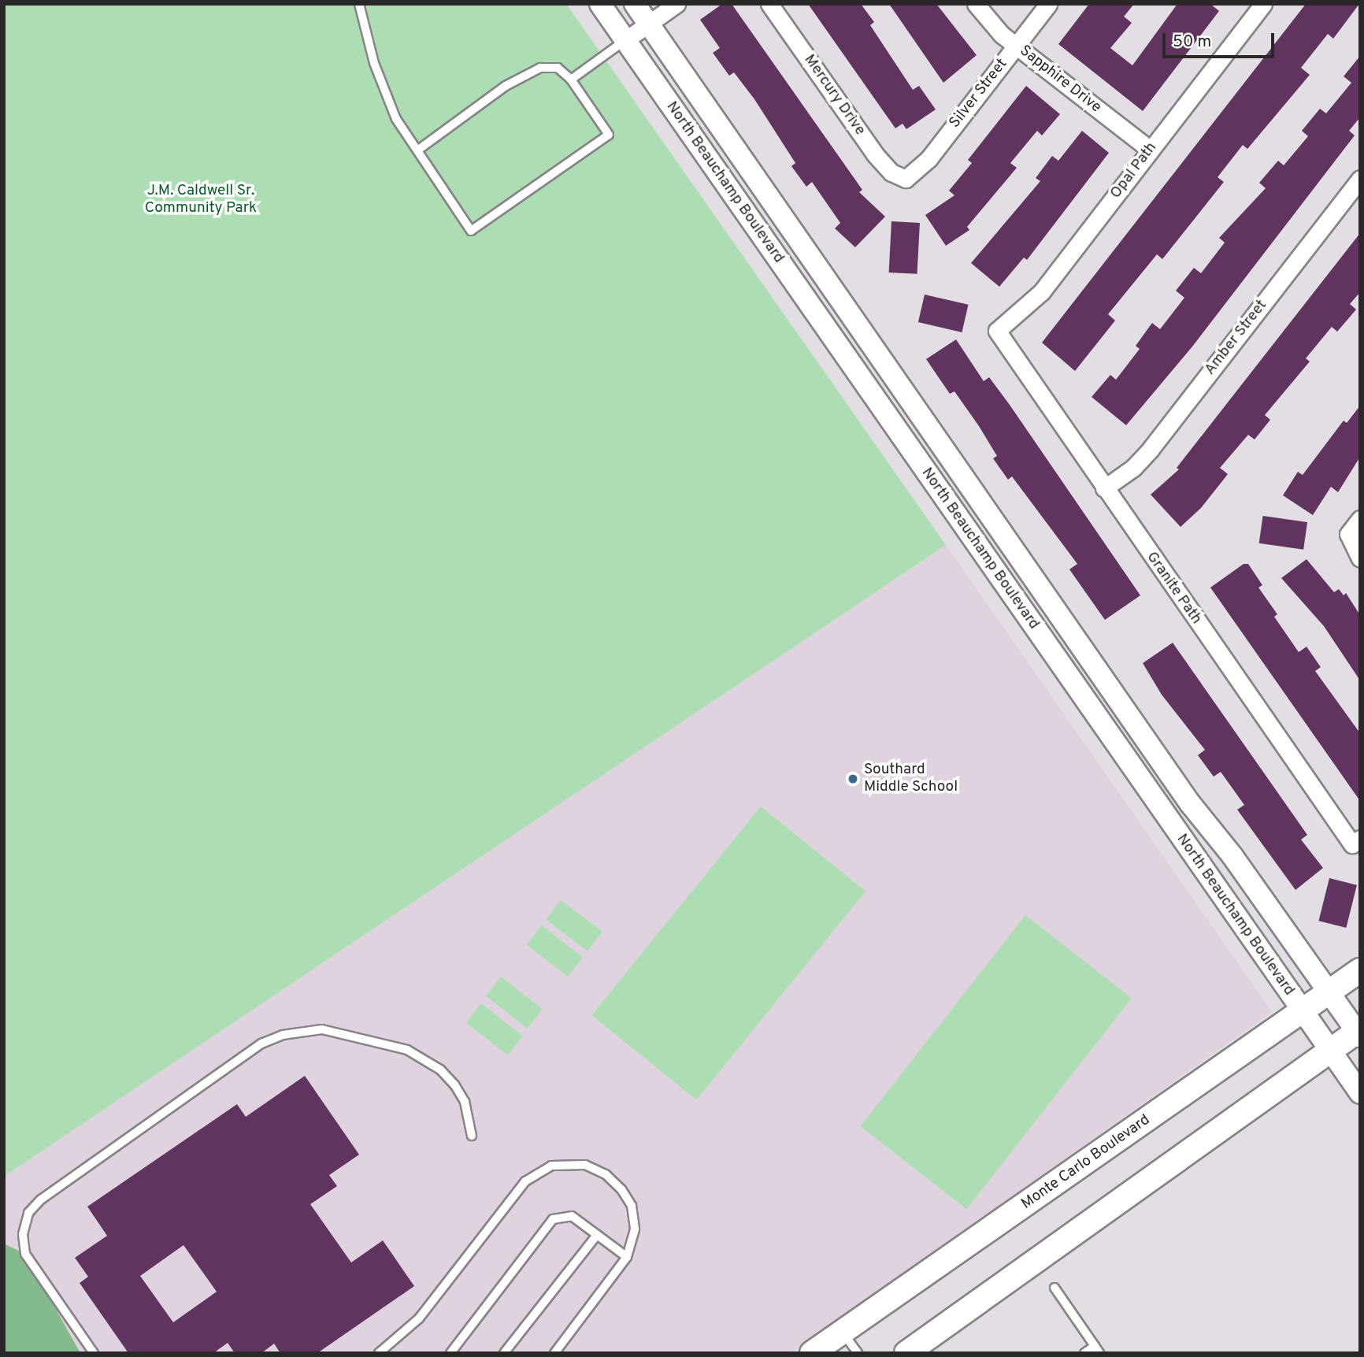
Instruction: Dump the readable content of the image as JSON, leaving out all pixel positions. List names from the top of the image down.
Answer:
{
  "streets": {
    "main road": ["Monte Carlo Boulevard"],
    "street": [
      "Sapphire Drive",
      "Silver Street",
      "Mercury Drive",
      "Opal Path",
      "North Beauchamp Boulevard",
      "Amber Street",
      "Granite Path"
    ]
  },
  "crossings": [
    ["Sapphire Drive", "Silver Street"],
    ["Sapphire Drive", "Opal Path"],
    ["Silver Street", "Mercury Drive"],
    ["Opal Path", "Granite Path"],
    ["North Beauchamp Boulevard", "Monte Carlo Boulevard"],
    ["Amber Street", "Granite Path"]
  ],
  "parks": ["J.M. Caldwell Sr. Community Park"],
  "places": ["Southard Middle School"],
  "scale_bar": "50 m"
}
